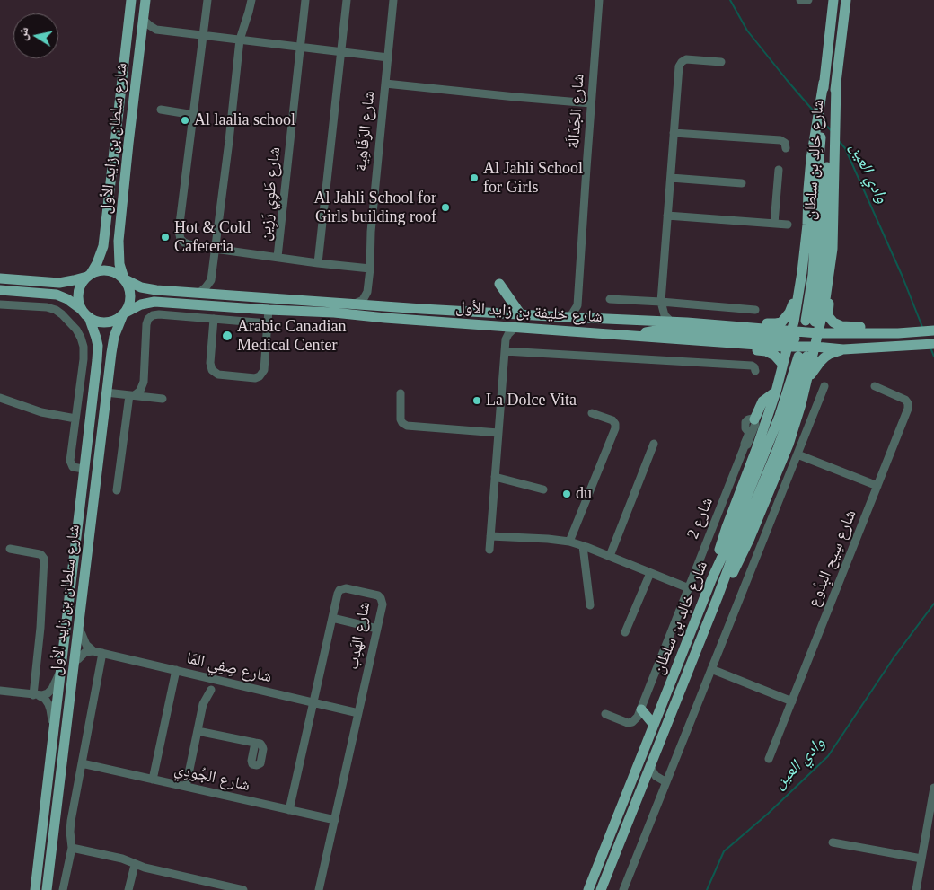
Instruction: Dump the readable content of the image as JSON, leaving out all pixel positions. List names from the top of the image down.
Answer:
{
  "streets": {
    "main road": ["شارع سلطان بن زايد الأول", "شارع خالِد بن سلطان", "شارع خليفة بن زايد الأول"],
    "street": [
      "شارع الجَدَالَة",
      "شارع الرَفَاهِية",
      "شارع طَوِي رَزِين",
      "شارع 2",
      "شارع سِيح البِدُوع",
      "شارع الهَدِب",
      "شارع صِفِي المَا",
      "شارع الجُودِي"
    ]
  },
  "crossings": [
    ["شارع سلطان بن زايد الأول", "شارع خليفة بن زايد الأول"],
    ["شارع الهَدِب", "شارع صِفِي المَا"],
    ["شارع الهَدِب", "شارع الجُودِي"]
  ],
  "water": ["وادي العين"],
  "places": [
    "Al laalia school",
    "Al Jahli School for Girls",
    "Al Jahli School for Girls building roof",
    "Hot & Cold Cafeteria",
    "Arabic Canadian Medical Center",
    "La Dolce Vita",
    "du"
  ],
  "north": "left"
}
